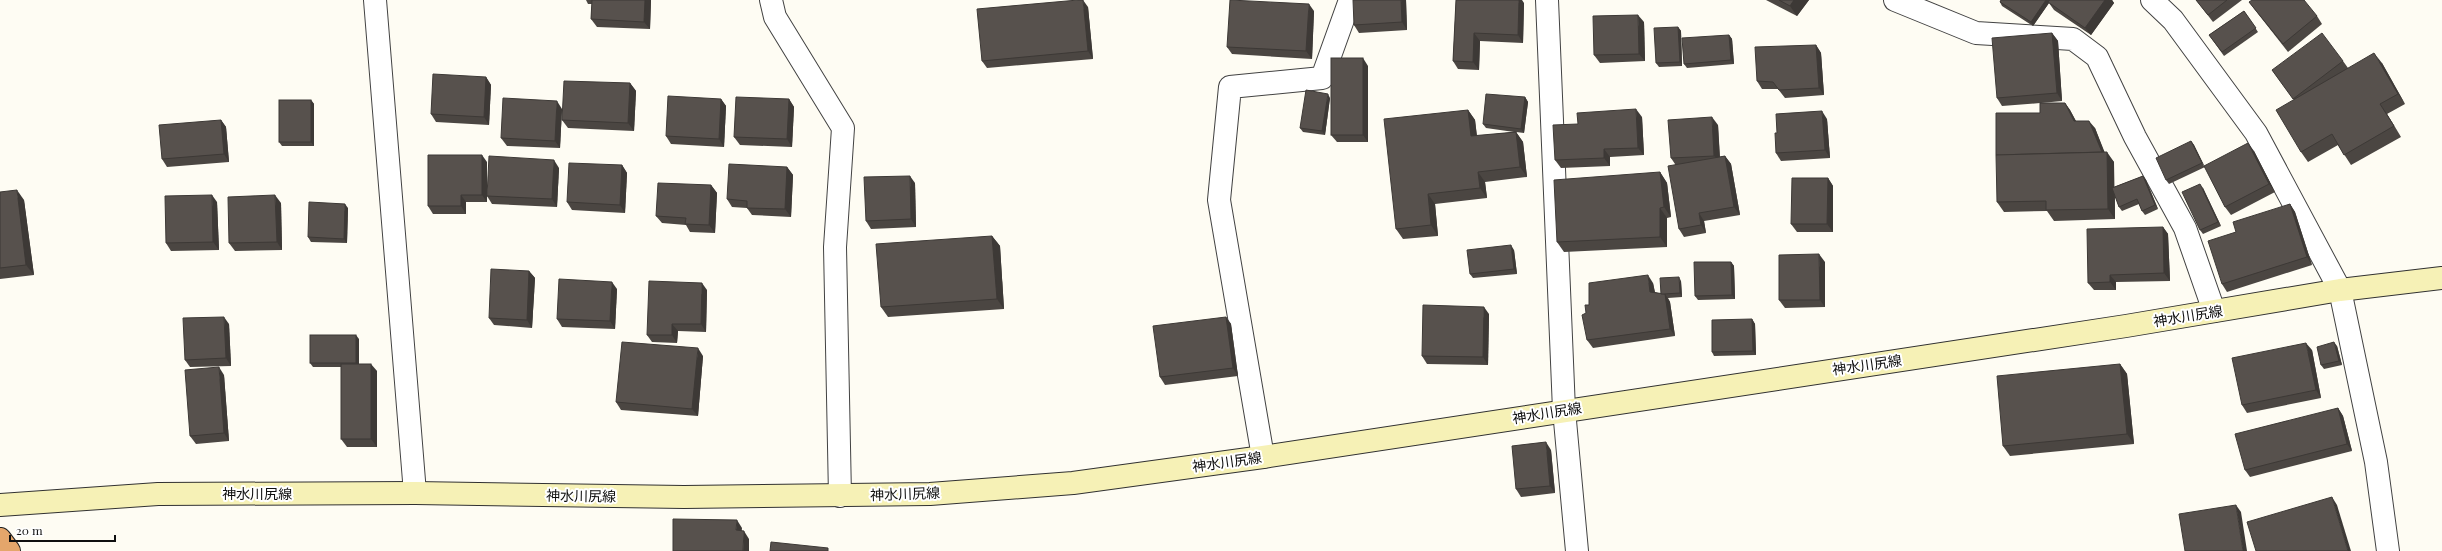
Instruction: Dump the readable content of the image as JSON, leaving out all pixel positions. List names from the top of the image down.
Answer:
{
  "streets": {
    "main road": ["神水川尻線"]
  },
  "scale_bar": "20 m"
}
